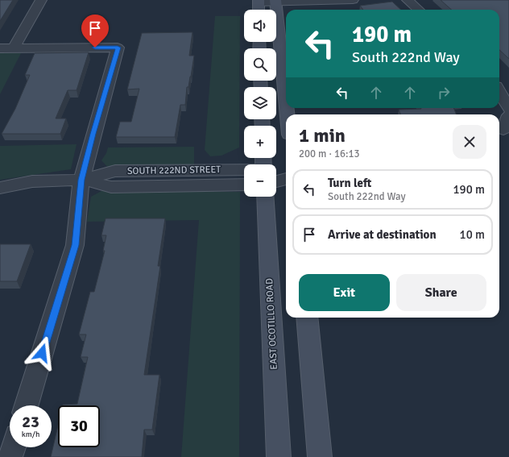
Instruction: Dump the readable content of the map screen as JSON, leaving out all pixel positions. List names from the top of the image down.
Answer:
{
  "streets": {
    "main road": ["EAST OCOTILLO ROAD"],
    "street": ["SOUTH 222ND STREET"]
  },
  "page": {
    "map_buttons": ["+", "−"],
    "turn": ["190 m", "South 222nd Way"],
    "heading": ["1 min", "200 m · 16:13"],
    "list": [
      {
        "name": "Turn left",
        "note": "South 222nd Way",
        "value": "190 m"
      },
      {
        "name": "Arrive at destination",
        "value": "10 m"
      }
    ],
    "buttons": ["Exit", "Share"],
    "speed": "23 km/h",
    "limit": "30"
  }
}
